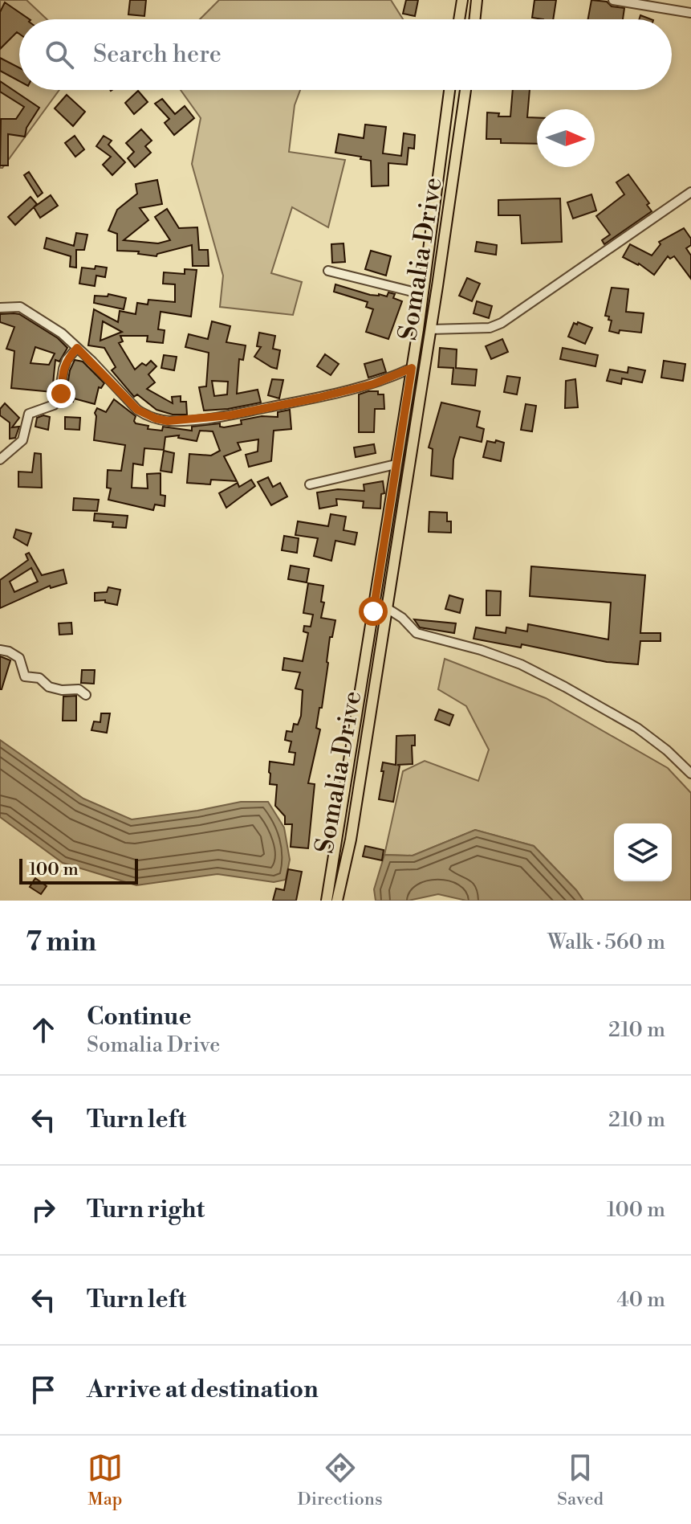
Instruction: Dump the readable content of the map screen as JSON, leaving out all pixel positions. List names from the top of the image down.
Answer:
{
  "streets": {
    "main road": ["Somalia Drive"]
  },
  "scale_bar": "100 m",
  "north": "right",
  "page": {
    "search": "Search here",
    "scale": "100 m",
    "heading": ["7 min", "Walk · 560 m"],
    "list": [
      ["Continue", "Somalia Drive", "210 m"],
      ["Turn left", "210 m"],
      ["Turn right", "100 m"],
      ["Turn left", "40 m"],
      "Arrive at destination"
    ],
    "nav": ["Map", "Directions", "Saved"]
  }
}
